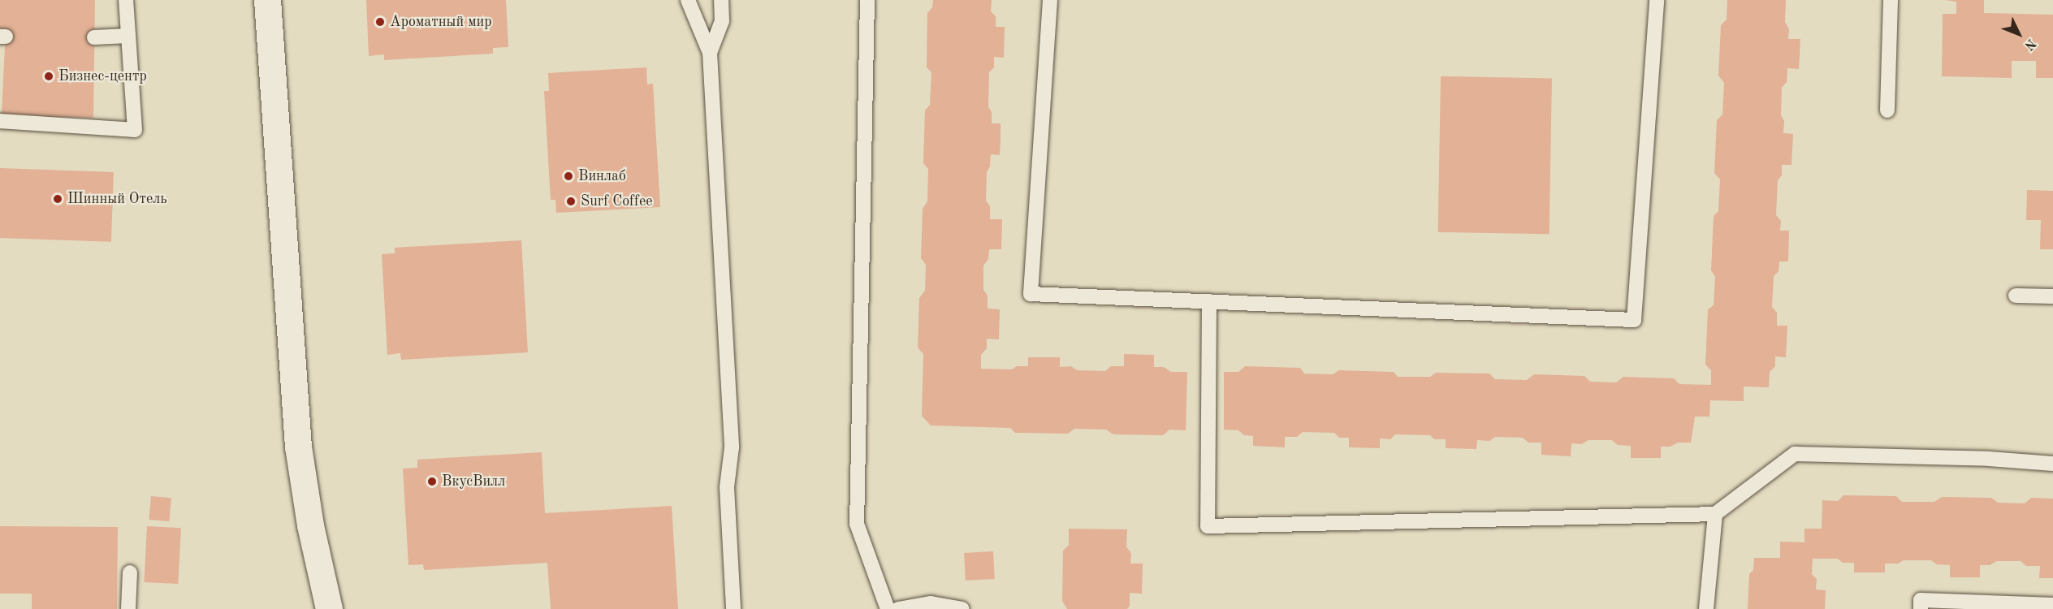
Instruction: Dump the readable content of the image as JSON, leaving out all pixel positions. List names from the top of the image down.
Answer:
{
  "places": [
    "Ароматный мир",
    "Бизнес-центр",
    "Винлаб",
    "Шинный Отель",
    "Surf Coffee",
    "ВкусВилл"
  ],
  "north": "bottom right"
}
